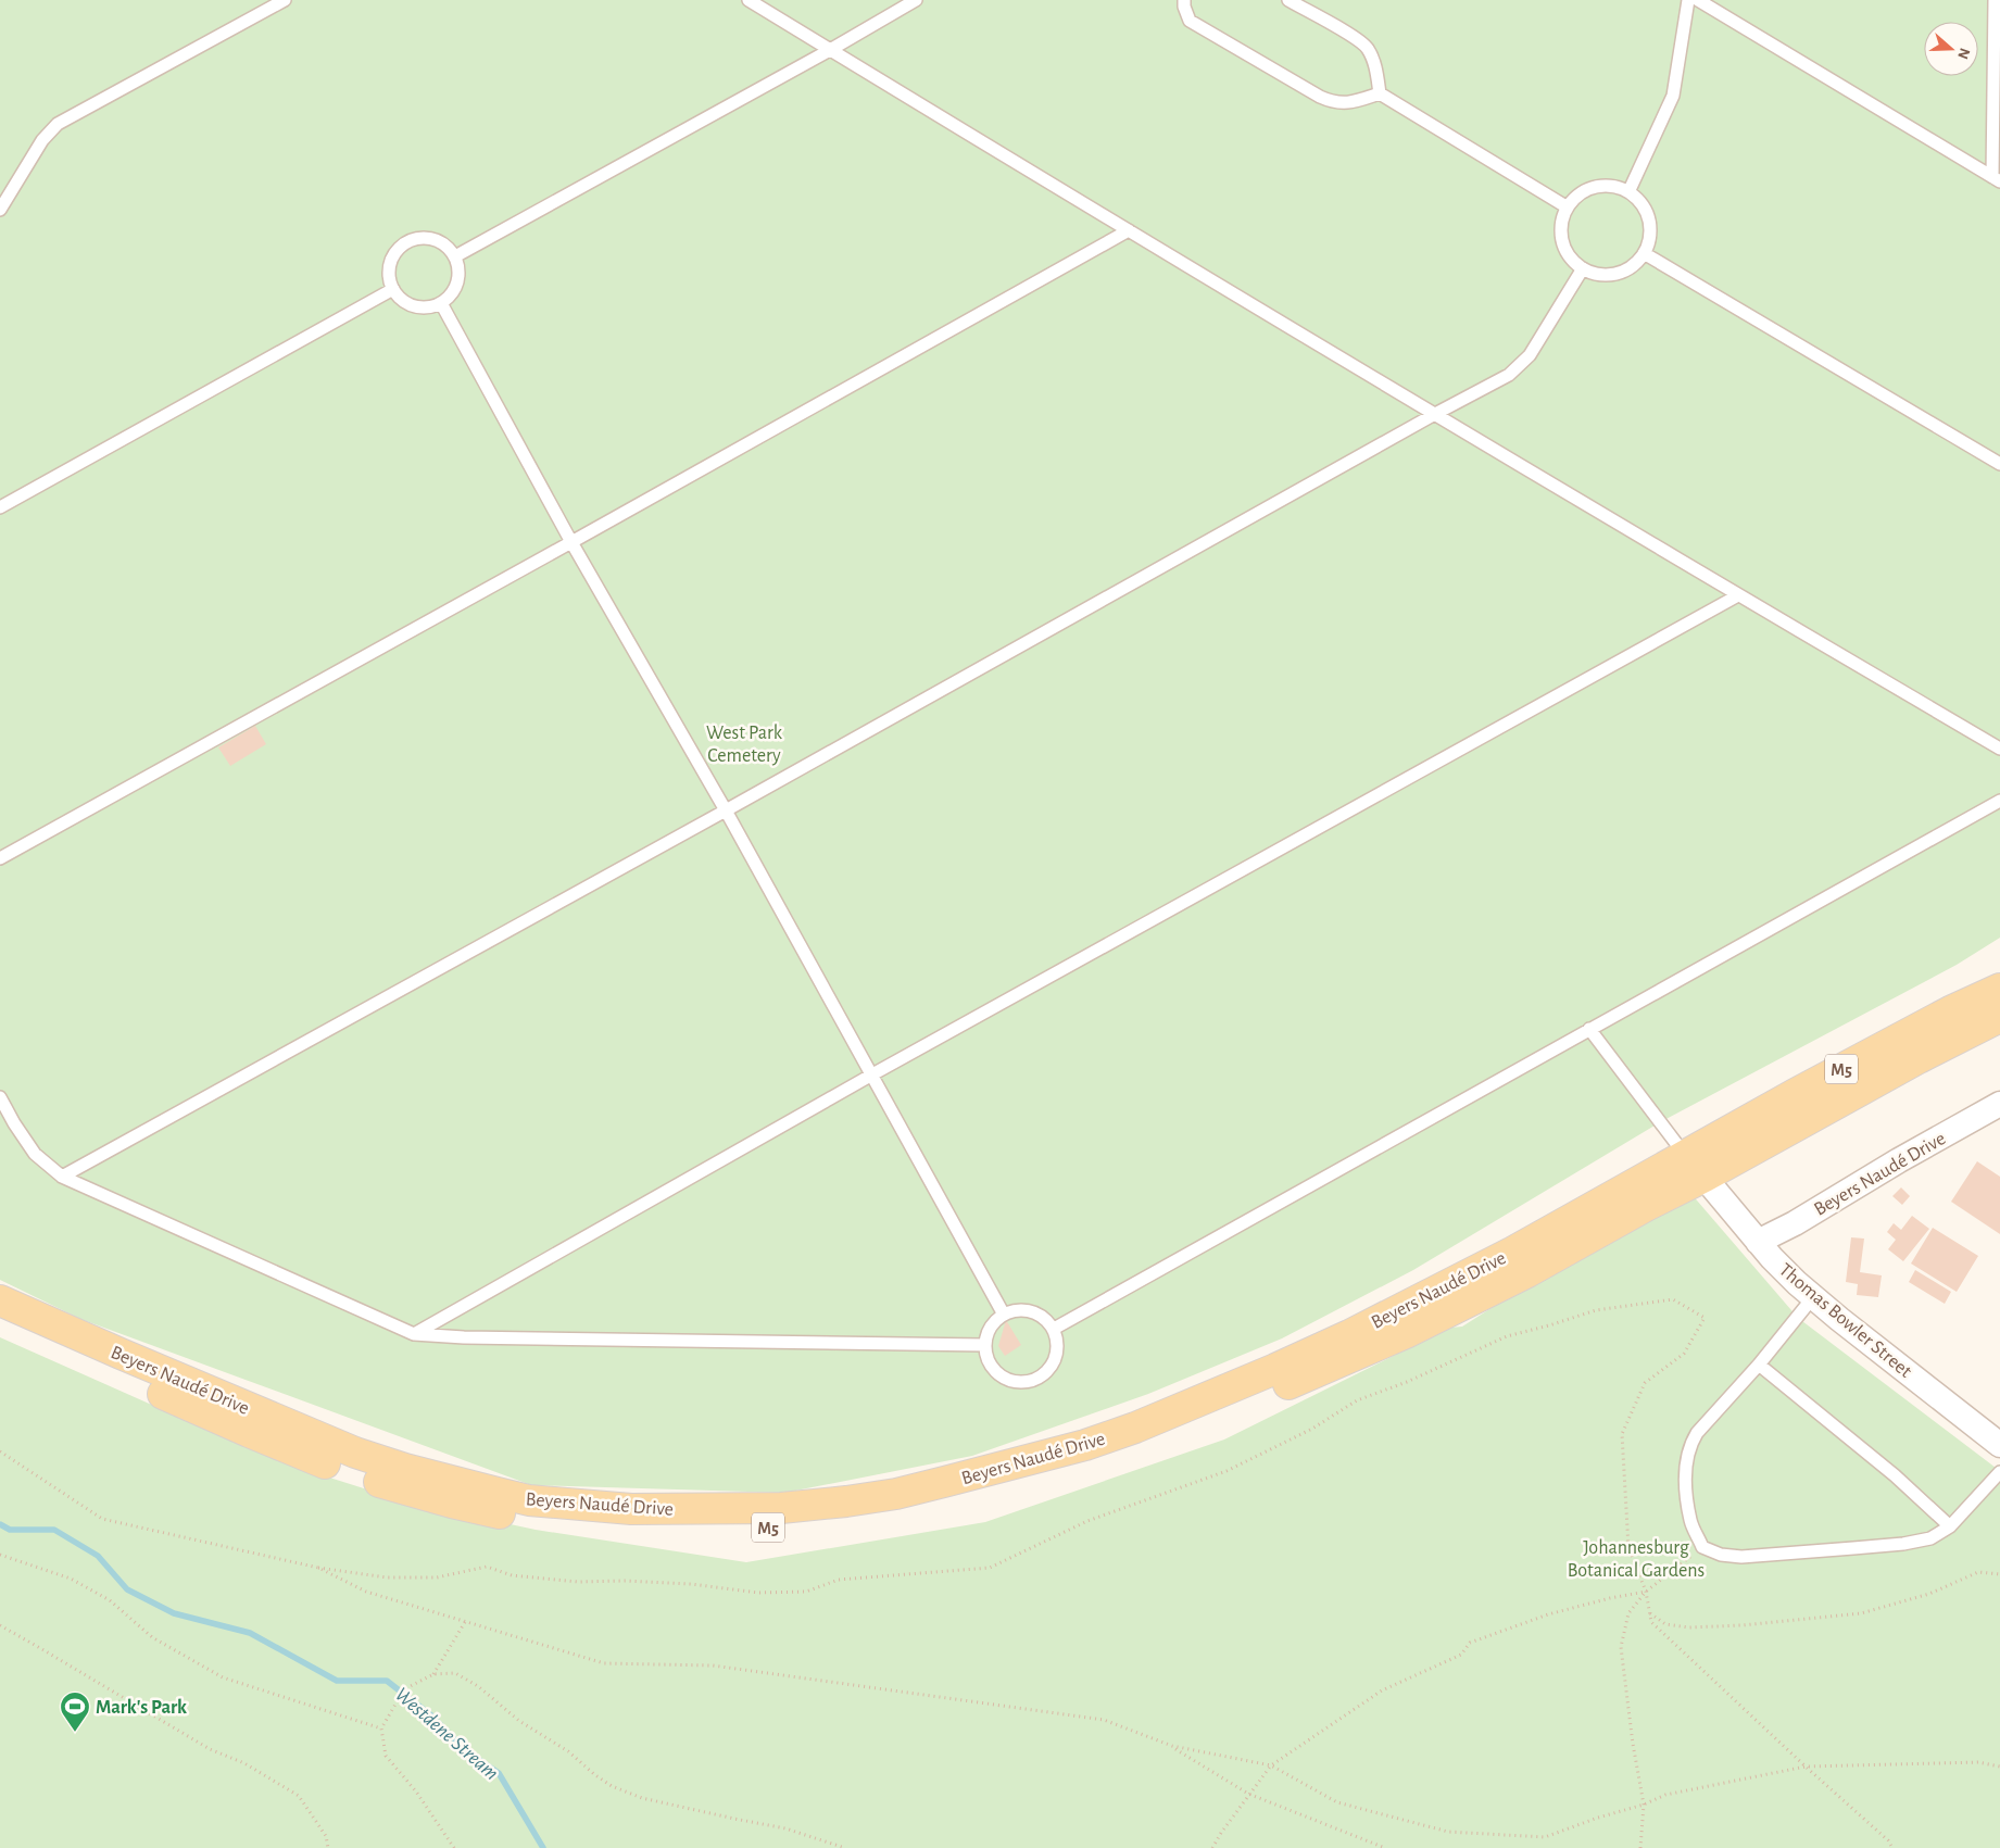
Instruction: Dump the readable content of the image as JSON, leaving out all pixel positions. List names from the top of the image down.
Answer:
{
  "streets": {
    "main road": ["M5", "Beyers Naudé Drive"],
    "street": ["Thomas Bowler Street"]
  },
  "crossings": [
    ["Beyers Naudé Drive", "Thomas Bowler Street"]
  ],
  "water": ["Westdene Stream"],
  "parks": ["West Park Cemetery", "Johannesburg Botanical Gardens"],
  "places": {
    "sports": ["Mark's Park"]
  },
  "north": "right"
}
